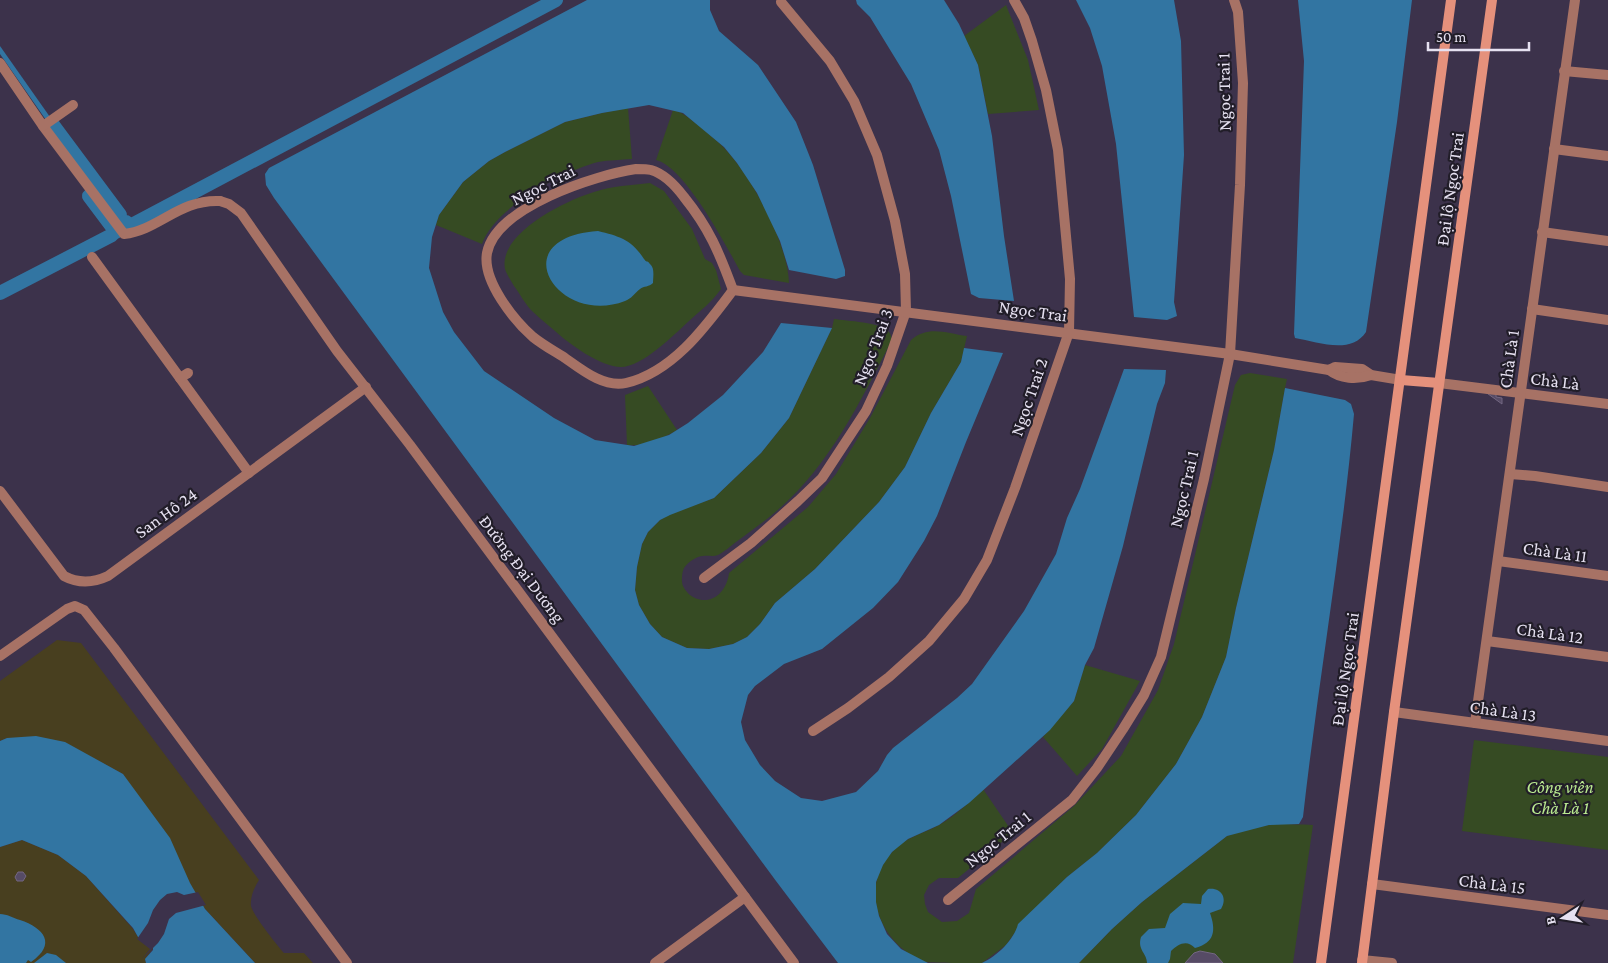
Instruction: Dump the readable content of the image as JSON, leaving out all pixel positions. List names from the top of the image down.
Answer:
{
  "streets": {
    "main road": ["Đại lộ Ngọc Trai"],
    "street": [
      "Ngọc Trai 1",
      "Ngọc Trai",
      "Ngọc Trai 3",
      "Chà Là 1",
      "Chà Là",
      "Ngọc Trai 2",
      "San Hô 24",
      "Chà Là 11",
      "Đường Đại Dương",
      "Chà Là 12",
      "Chà Là 13",
      "Chà Là 15"
    ]
  },
  "crossings": [
    ["Ngọc Trai 1", "Ngọc Trai"],
    ["Ngọc Trai", "Đại lộ Ngọc Trai"],
    ["Ngọc Trai", "Ngọc Trai 3"],
    ["Ngọc Trai", "Ngọc Trai 2"],
    ["Đại lộ Ngọc Trai", "Chà Là"],
    ["Đại lộ Ngọc Trai", "Chà Là 13"],
    ["Đại lộ Ngọc Trai", "Chà Là 15"],
    ["Chà Là 1", "Chà Là"],
    ["Chà Là 1", "Chà Là 11"],
    ["Chà Là 1", "Chà Là 12"],
    ["Chà Là 1", "Chà Là 13"],
    ["San Hô 24", "Đường Đại Dương"]
  ],
  "parks": ["Công viên Chà Là 1"],
  "scale_bar": "50 m",
  "north": "left"
}
